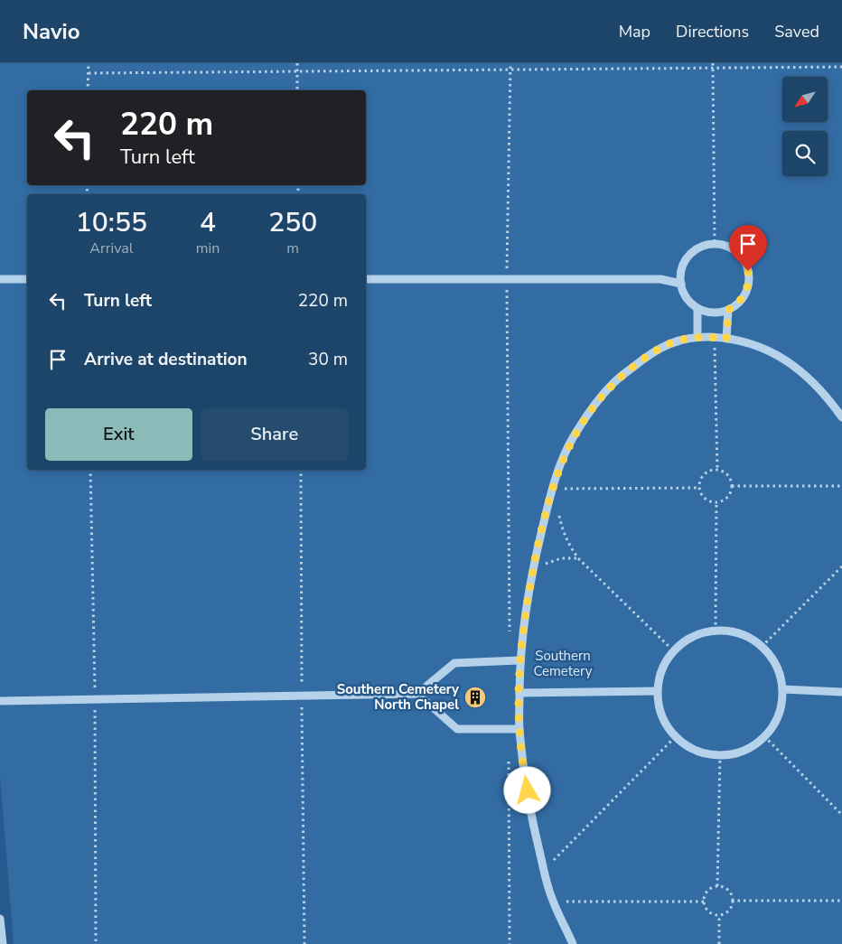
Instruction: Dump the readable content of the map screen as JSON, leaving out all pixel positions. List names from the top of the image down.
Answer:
{
  "parks": ["Southern Cemetery"],
  "places": {
    "building": ["Southern Cemetery North Chapel"]
  },
  "north": "bottom left",
  "page": {
    "header": "Navio",
    "nav": ["Map", "Directions", "Saved"],
    "turn": ["220 m", "Turn left"],
    "eta": [
      "10:55",
      "Arrival",
      "4",
      "min",
      "250",
      "m"
    ],
    "list": [
      {
        "name": "Turn left",
        "value": "220 m"
      },
      {
        "name": "Arrive at destination",
        "value": "30 m"
      }
    ],
    "buttons": ["Exit", "Share"]
  }
}
